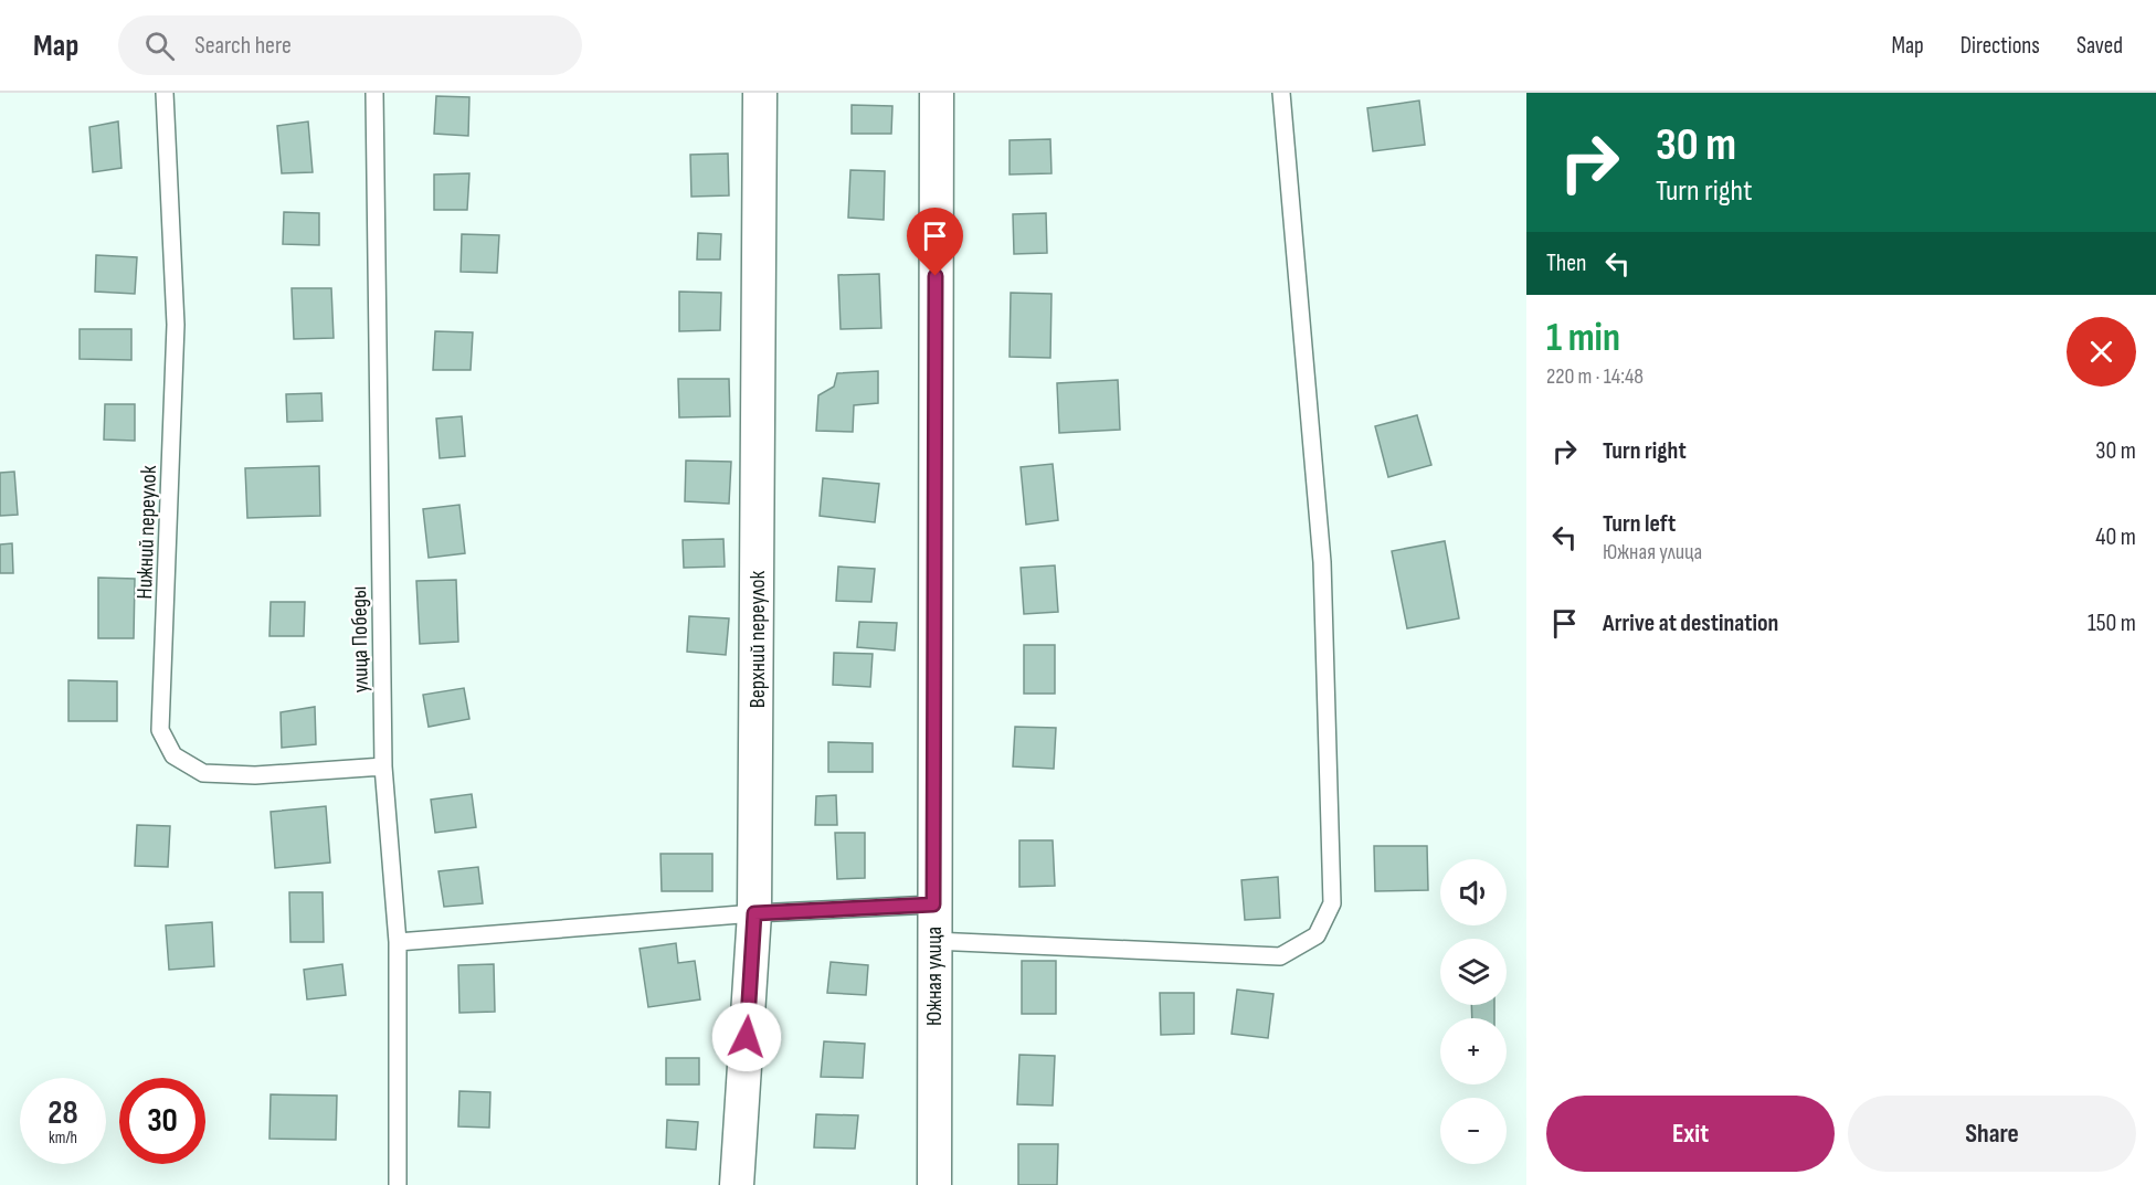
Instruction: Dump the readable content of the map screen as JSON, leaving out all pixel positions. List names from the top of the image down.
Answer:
{
  "streets": {
    "street": ["Верхний переулок", "Южная улица"],
    "lane": ["Нижний переулок", "улица Победы"]
  },
  "crossings": [
    ["Нижний переулок", "улица Победы"]
  ],
  "page": {
    "header": "Map",
    "search": "Search here",
    "nav": ["Map", "Directions", "Saved"],
    "turn": ["30 m", "Turn right"],
    "then": "Then",
    "heading": ["1 min", "220 m · 14:48"],
    "list": [
      {
        "name": "Turn right",
        "value": "30 m"
      },
      {
        "name": "Turn left",
        "note": "Южная улица",
        "value": "40 m"
      },
      {
        "name": "Arrive at destination",
        "value": "150 m"
      }
    ],
    "map_buttons": ["+", "−"],
    "speed": "28 km/h",
    "limit": "30",
    "buttons": ["Exit", "Share"]
  }
}
